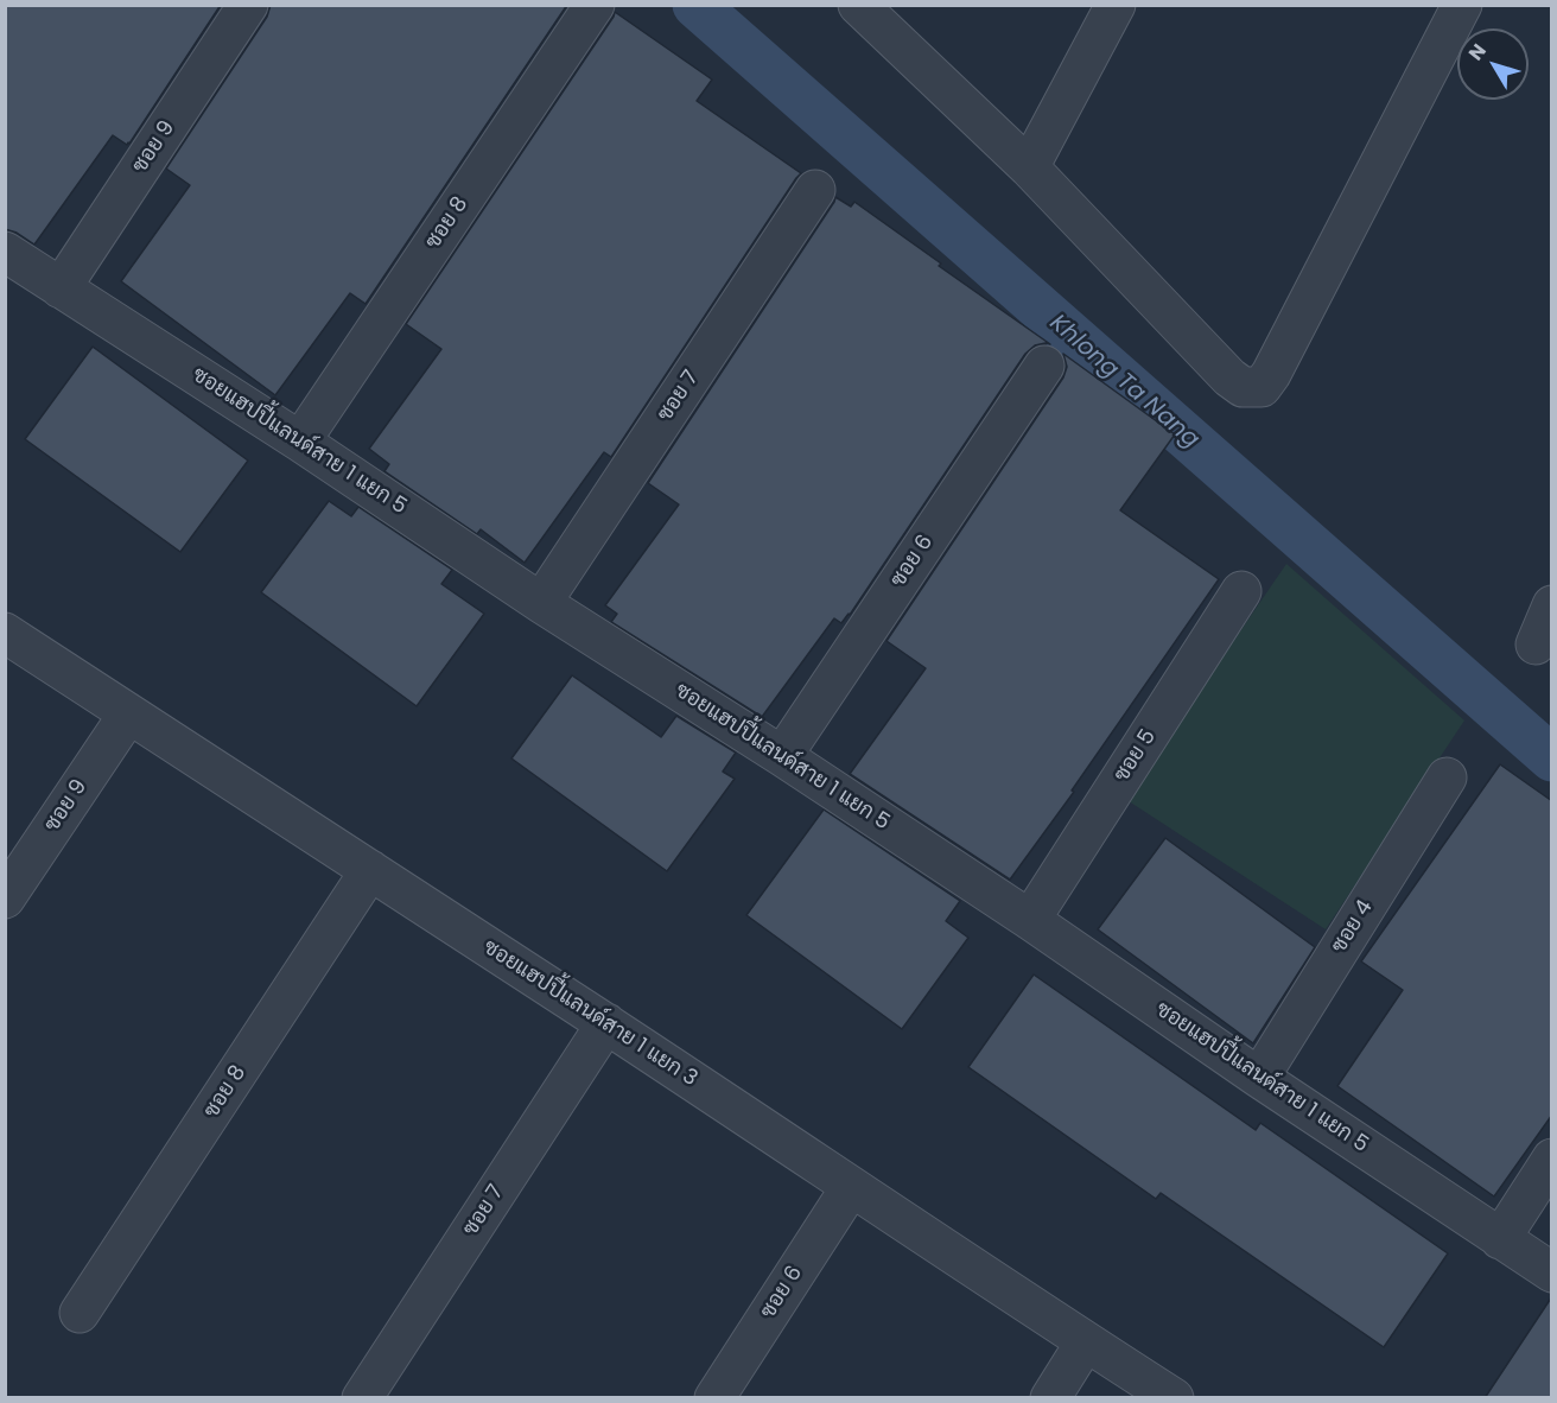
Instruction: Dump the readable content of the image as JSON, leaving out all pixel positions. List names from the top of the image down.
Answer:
{
  "streets": {
    "street": [
      "ซอย 9",
      "ซอย 8",
      "ซอย 7",
      "ซอยแฮปปี้แลนด์สาย 1 แยก 5",
      "ซอย 6",
      "ซอย 5",
      "ซอย 4",
      "ซอยแฮปปี้แลนด์สาย 1 แยก 3"
    ]
  },
  "crossings": [
    ["ซอย 9", "ซอยแฮปปี้แลนด์สาย 1 แยก 5"],
    ["ซอย 9", "ซอยแฮปปี้แลนด์สาย 1 แยก 3"],
    ["ซอย 8", "ซอยแฮปปี้แลนด์สาย 1 แยก 5"],
    ["ซอย 8", "ซอยแฮปปี้แลนด์สาย 1 แยก 3"],
    ["ซอย 7", "ซอยแฮปปี้แลนด์สาย 1 แยก 5"],
    ["ซอย 7", "ซอยแฮปปี้แลนด์สาย 1 แยก 3"],
    ["ซอยแฮปปี้แลนด์สาย 1 แยก 5", "ซอย 6"],
    ["ซอยแฮปปี้แลนด์สาย 1 แยก 5", "ซอย 5"],
    ["ซอยแฮปปี้แลนด์สาย 1 แยก 5", "ซอย 4"],
    ["ซอย 6", "ซอยแฮปปี้แลนด์สาย 1 แยก 3"]
  ],
  "water": ["Khlong Ta Nang"],
  "north": "top left"
}
